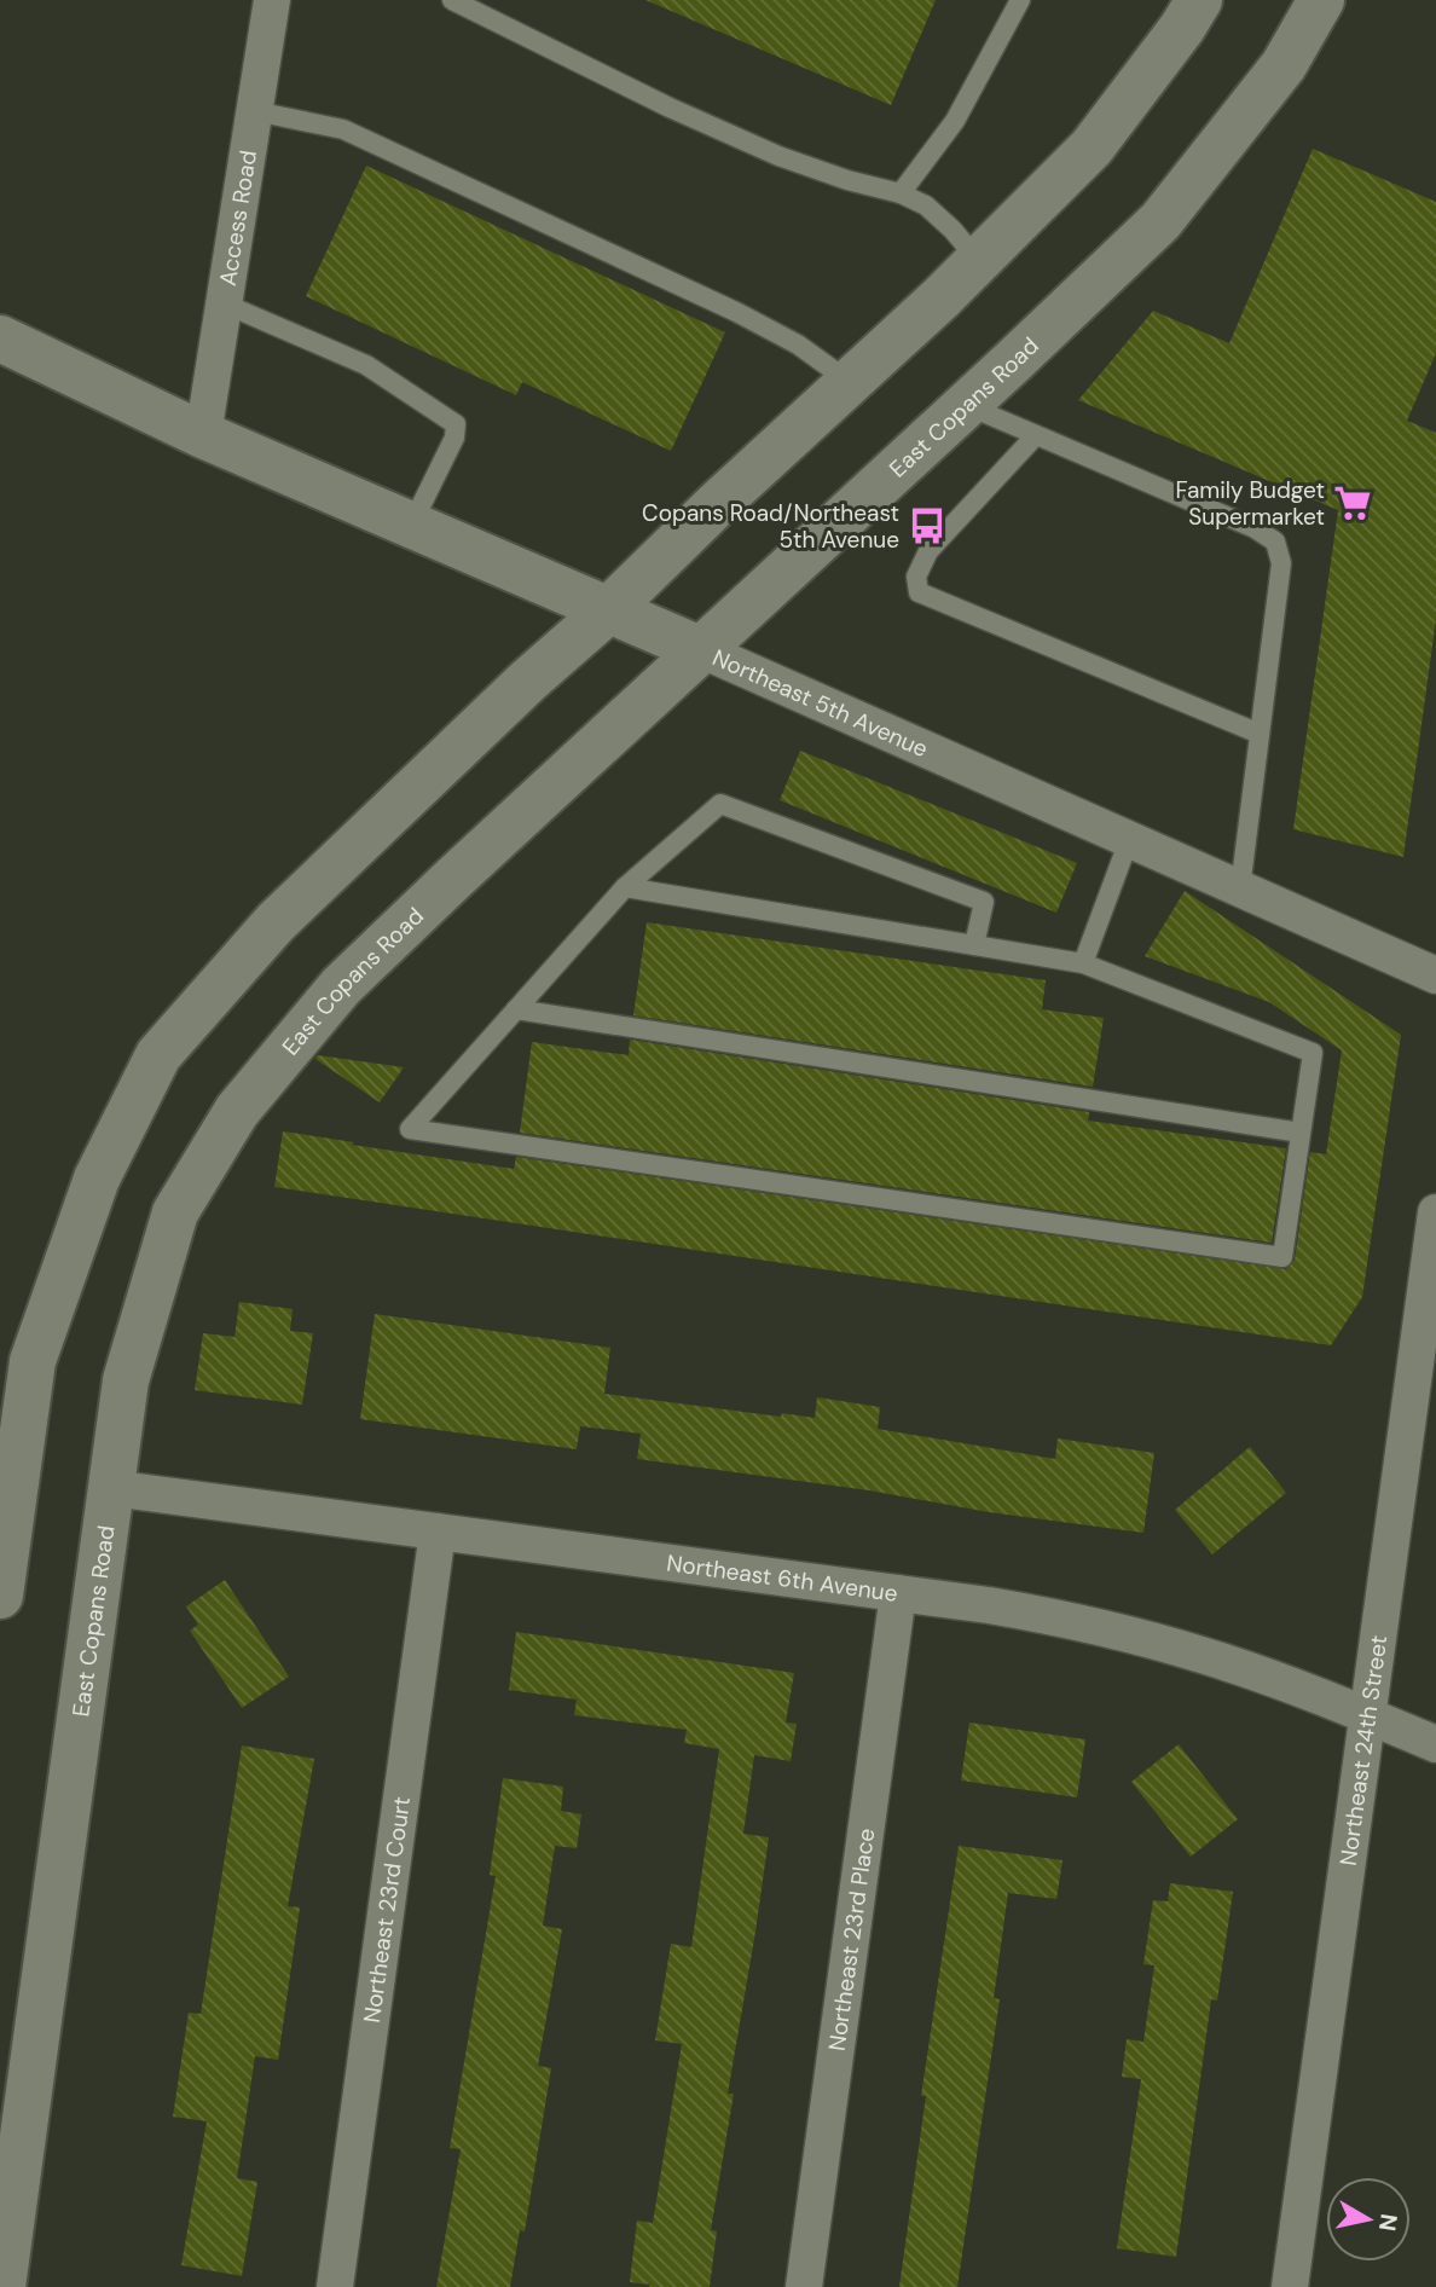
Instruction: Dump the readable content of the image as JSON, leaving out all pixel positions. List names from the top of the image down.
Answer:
{
  "streets": {
    "main road": ["East Copans Road", "Northeast 5th Avenue"],
    "street": [
      "Access Road",
      "Northeast 6th Avenue",
      "Northeast 24th Street",
      "Northeast 23rd Court",
      "Northeast 23rd Place"
    ]
  },
  "crossings": [
    ["Access Road", "Northeast 5th Avenue"],
    ["East Copans Road", "Northeast 5th Avenue"],
    ["East Copans Road", "Northeast 6th Avenue"],
    ["Northeast 6th Avenue", "Northeast 24th Street"],
    ["Northeast 6th Avenue", "Northeast 23rd Court"],
    ["Northeast 6th Avenue", "Northeast 23rd Place"]
  ],
  "places": {
    "supermarket": ["Family Budget Supermarket"],
    "bus stop": ["Copans Road/Northeast 5th Avenue"]
  },
  "north": "right"
}
